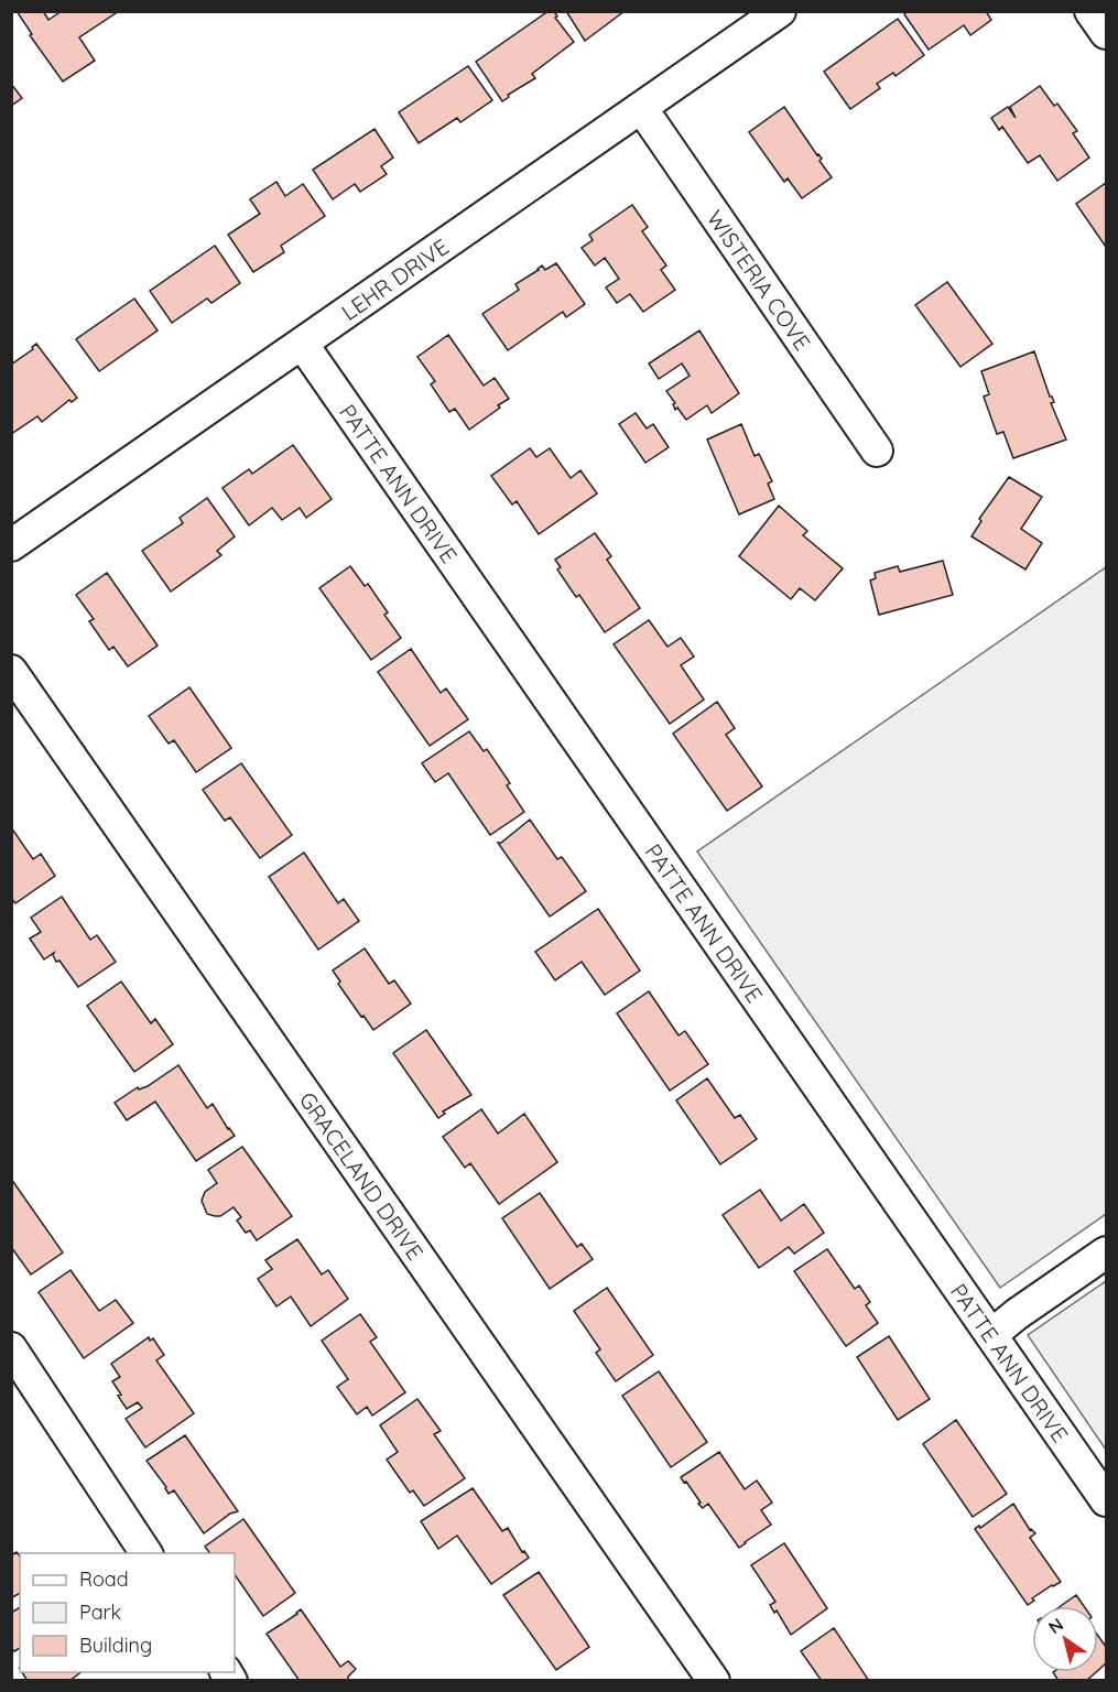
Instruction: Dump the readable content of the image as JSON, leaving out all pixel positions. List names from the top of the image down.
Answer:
{
  "streets": {
    "street": [
      "LEHR DRIVE",
      "WISTERIA COVE",
      "PATTE ANN DRIVE",
      "GRACELAND DRIVE"
    ]
  },
  "crossings": [
    ["LEHR DRIVE", "WISTERIA COVE"],
    ["LEHR DRIVE", "PATTE ANN DRIVE"]
  ],
  "legend": ["Road", "Park", "Building"],
  "north": "top left"
}
